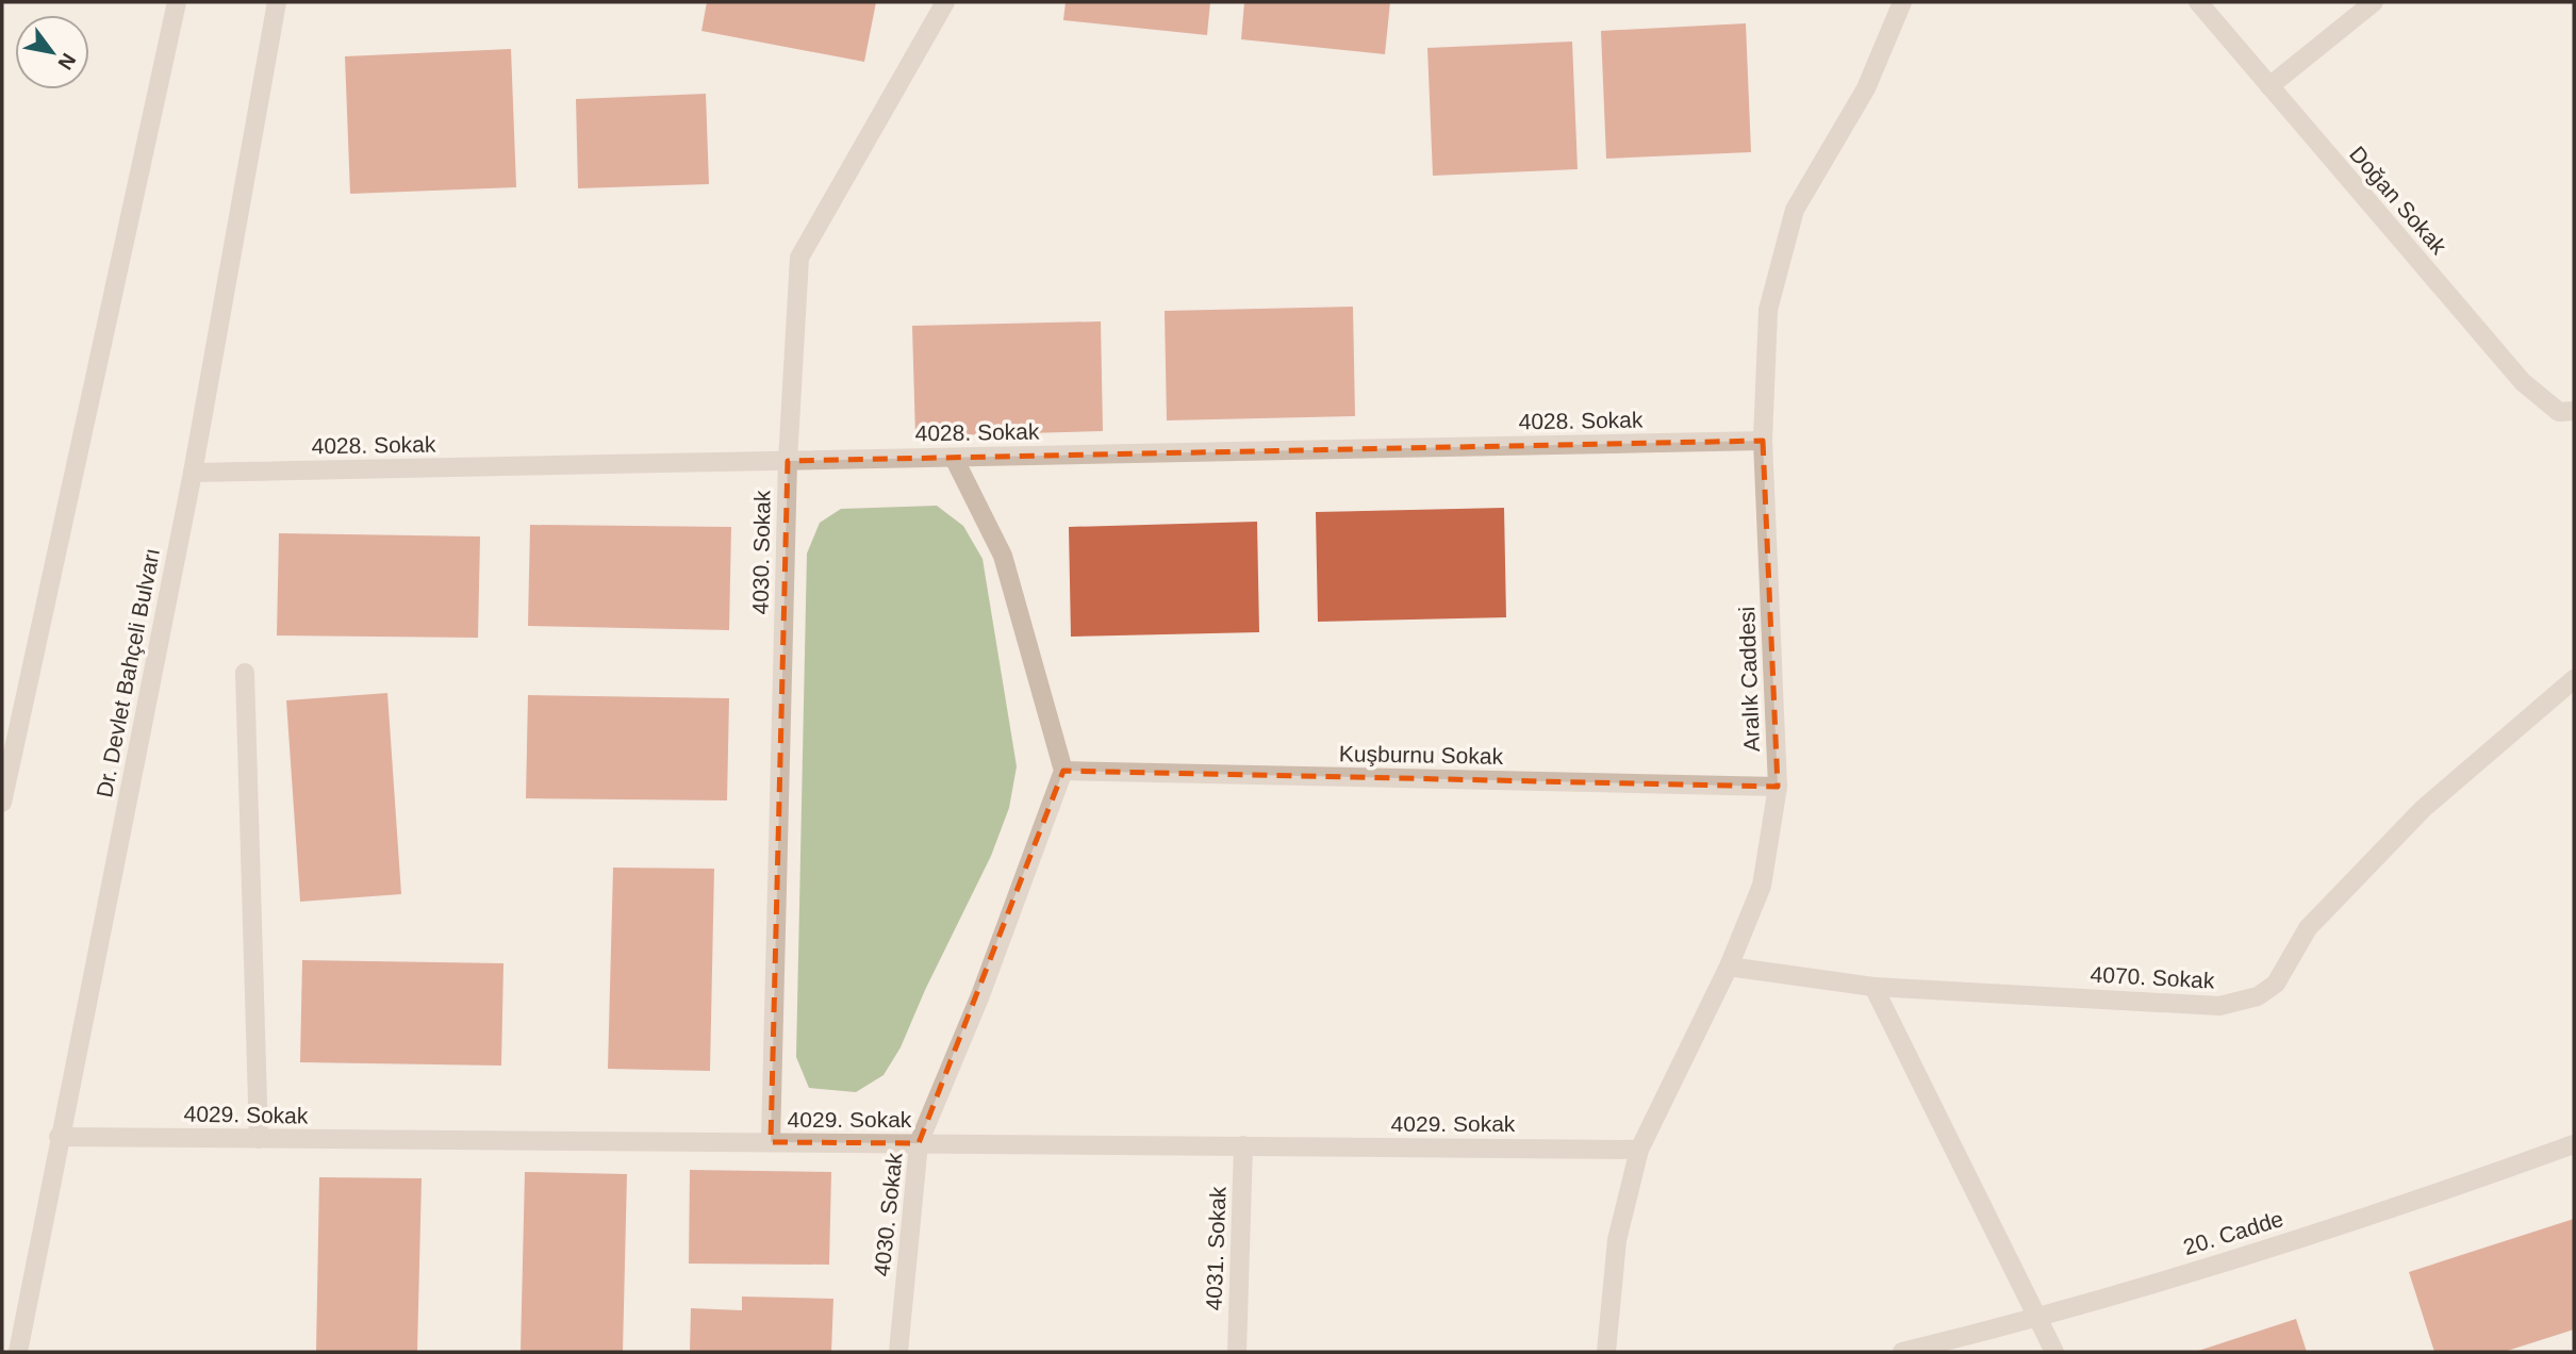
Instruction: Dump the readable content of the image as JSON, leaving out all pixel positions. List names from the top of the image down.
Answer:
{
  "streets": {
    "street": [
      "Doğan Sokak",
      "4028. Sokak",
      "4030. Sokak",
      "Dr. Devlet Bahçeli Bulvarı",
      "Aralık Caddesi",
      "Kuşburnu Sokak",
      "4070. Sokak",
      "4029. Sokak",
      "20. Cadde",
      "4031. Sokak"
    ]
  },
  "crossings": [
    ["4028. Sokak", "4030. Sokak"],
    ["4028. Sokak", "Dr. Devlet Bahçeli Bulvarı"],
    ["4028. Sokak", "Aralık Caddesi"],
    ["4030. Sokak", "Kuşburnu Sokak"],
    ["4030. Sokak", "4029. Sokak"],
    ["Dr. Devlet Bahçeli Bulvarı", "4029. Sokak"],
    ["Aralık Caddesi", "Kuşburnu Sokak"],
    ["Aralık Caddesi", "4070. Sokak"],
    ["Aralık Caddesi", "4029. Sokak"],
    ["4029. Sokak", "4031. Sokak"]
  ],
  "north": "bottom right"
}
